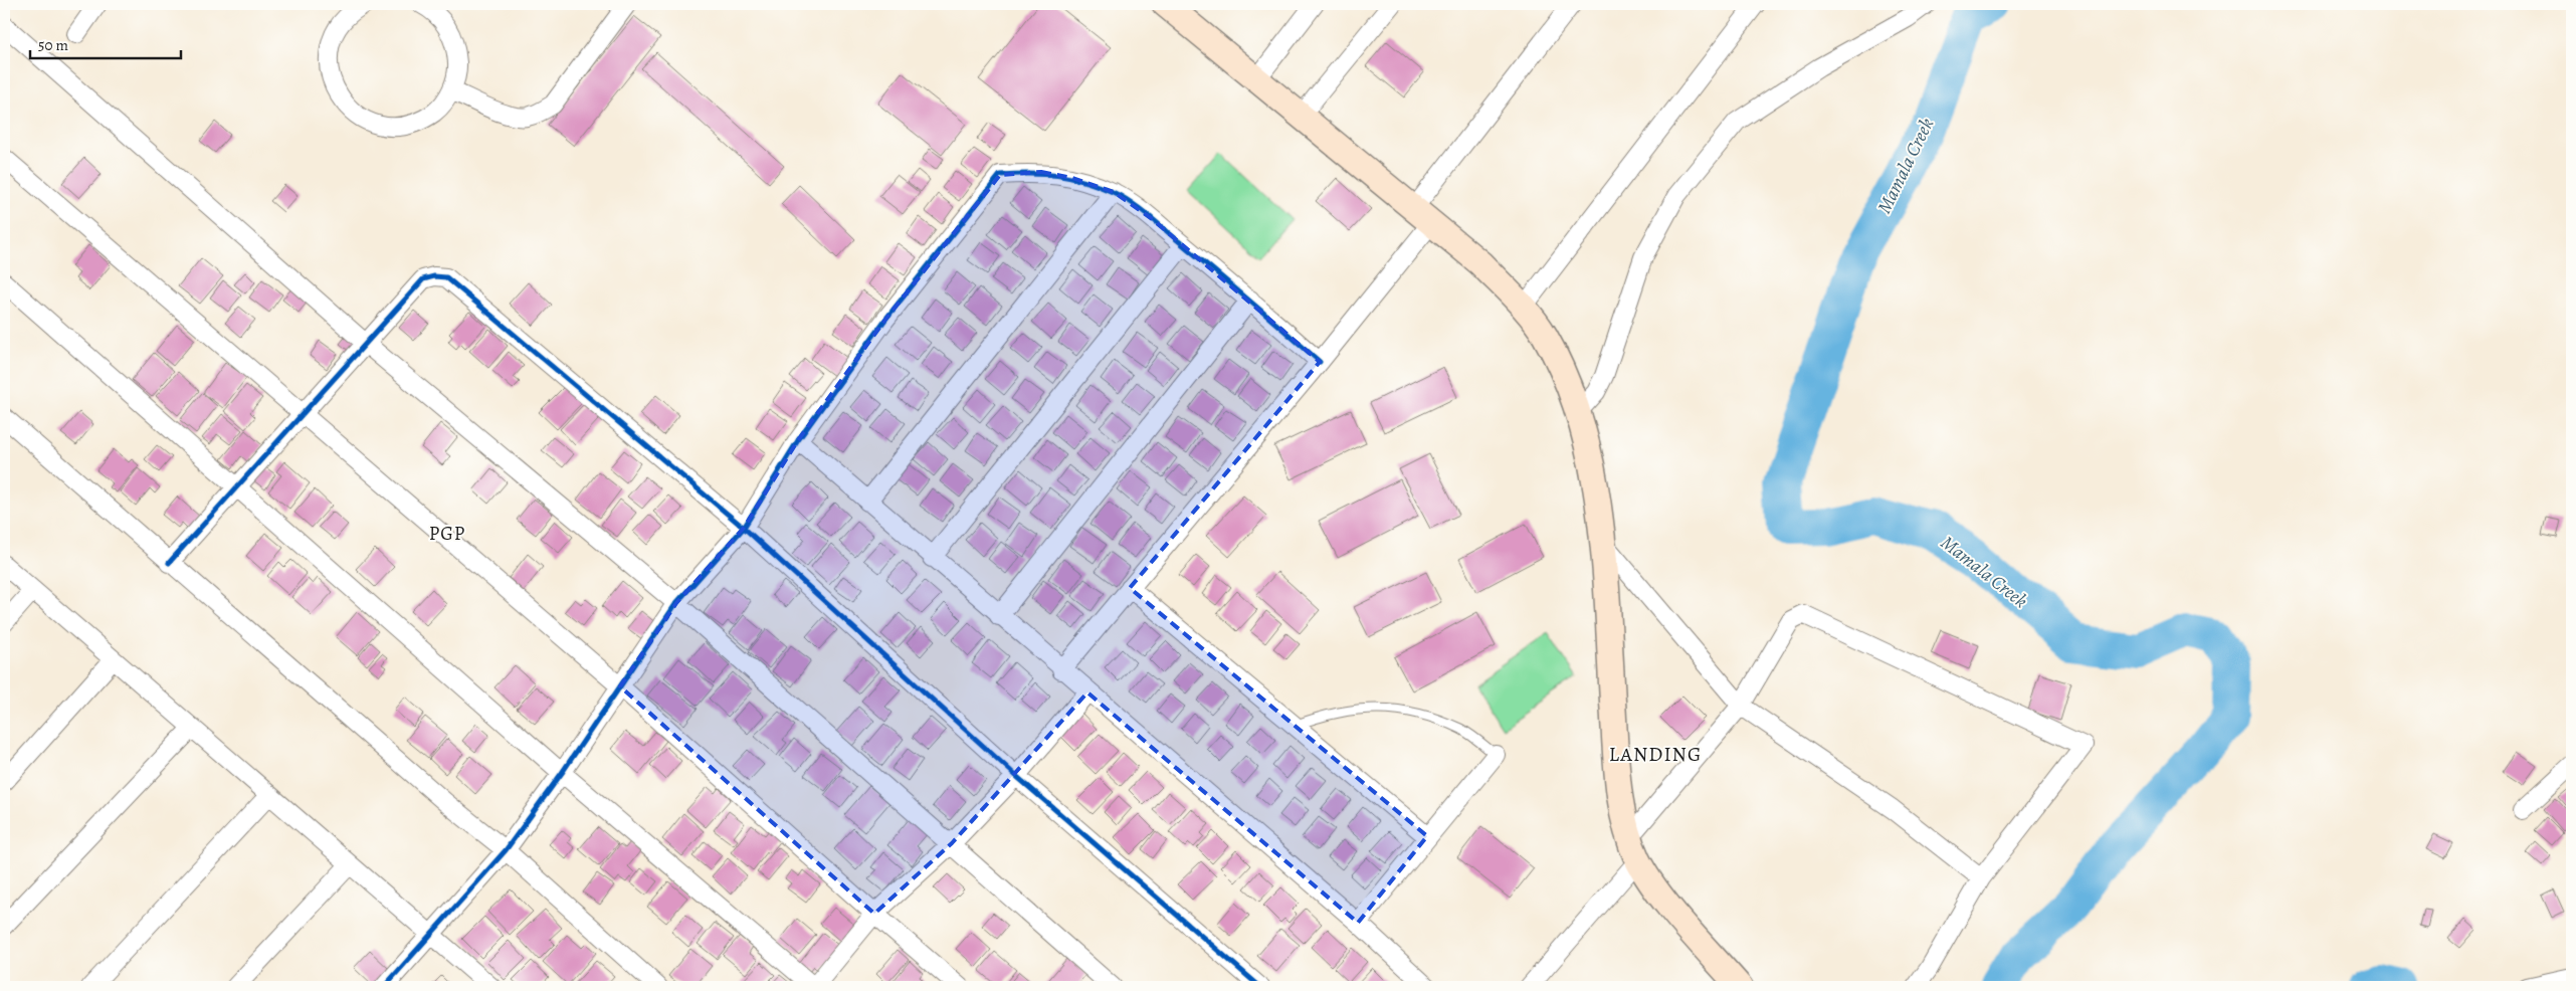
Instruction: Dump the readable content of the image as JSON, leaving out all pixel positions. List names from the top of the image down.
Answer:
{
  "districts": ["PGP", "LANDING"],
  "water": ["Mamala Creek"],
  "scale_bar": "50 m"
}
